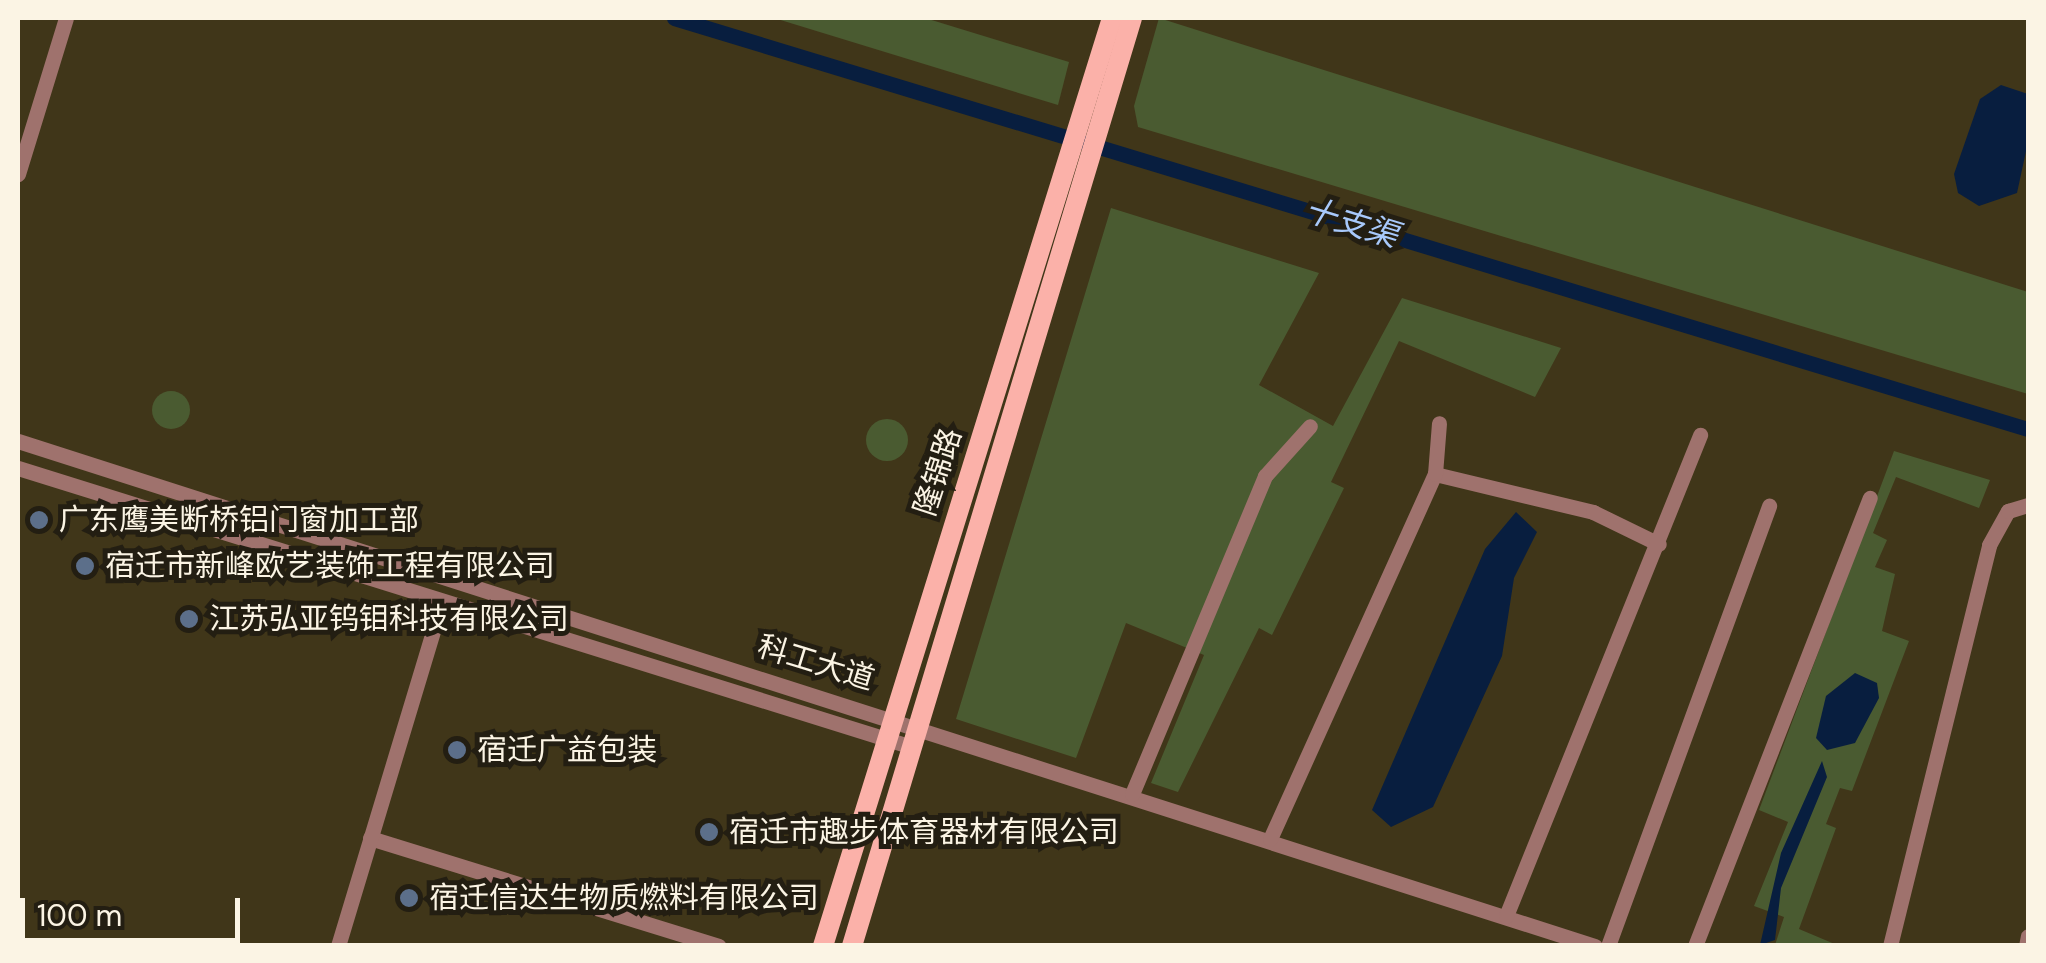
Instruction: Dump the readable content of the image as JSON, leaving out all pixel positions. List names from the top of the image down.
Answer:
{
  "streets": {
    "main road": ["隆锦路"],
    "street": ["科工大道"]
  },
  "crossings": [
    ["隆锦路", "科工大道"]
  ],
  "water": ["十支渠"],
  "places": [
    "广东鹰美断桥铝门窗加工部",
    "宿迁市新峰欧艺装饰工程有限公司",
    "江苏弘亚钨钼科技有限公司",
    "宿迁广益包装",
    "宿迁市趣步体育器材有限公司",
    "宿迁信达生物质燃料有限公司"
  ],
  "scale_bar": "100 m"
}
